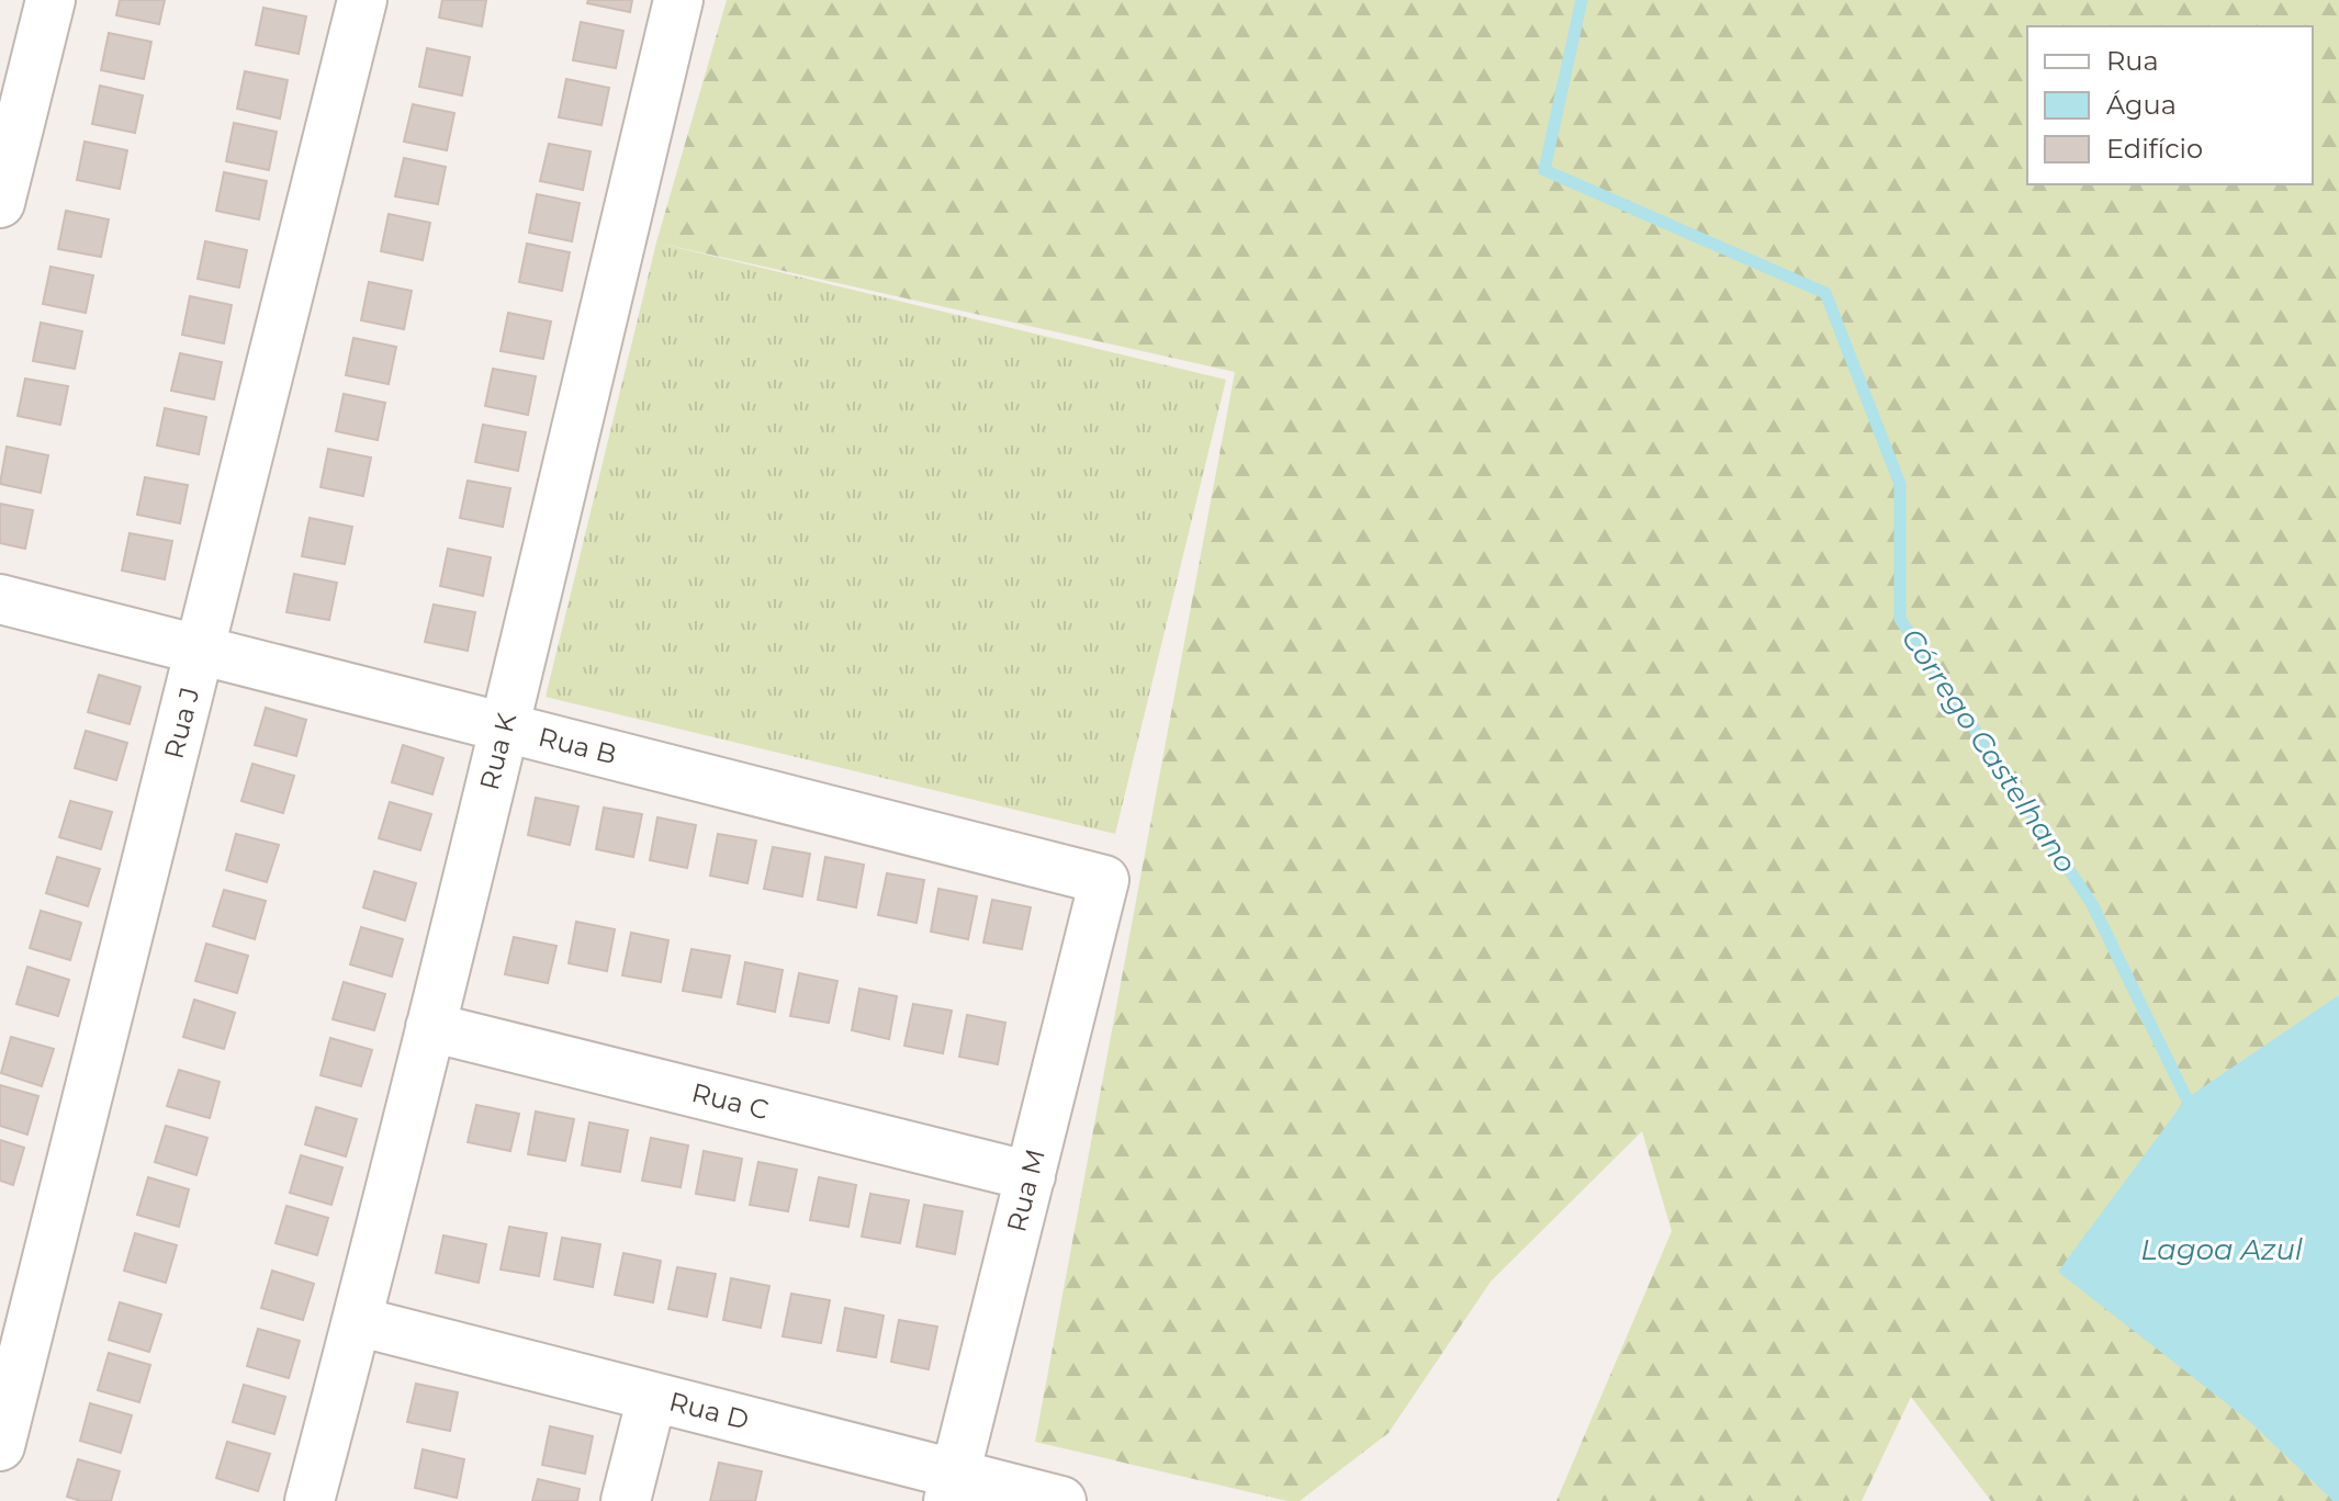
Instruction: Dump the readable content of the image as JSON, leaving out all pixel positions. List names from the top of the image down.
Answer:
{
  "streets": {
    "street": [
      "Rua J",
      "Rua B",
      "Rua K",
      "Rua C",
      "Rua M",
      "Rua D"
    ]
  },
  "crossings": [
    ["Rua J", "Rua B"],
    ["Rua B", "Rua K"],
    ["Rua B", "Rua M"],
    ["Rua K", "Rua C"],
    ["Rua K", "Rua D"],
    ["Rua C", "Rua M"],
    ["Rua M", "Rua D"]
  ],
  "water": ["Córrego Castelhano", "Lagoa Azul"],
  "legend": ["Rua", "Água", "Edifício"]
}
